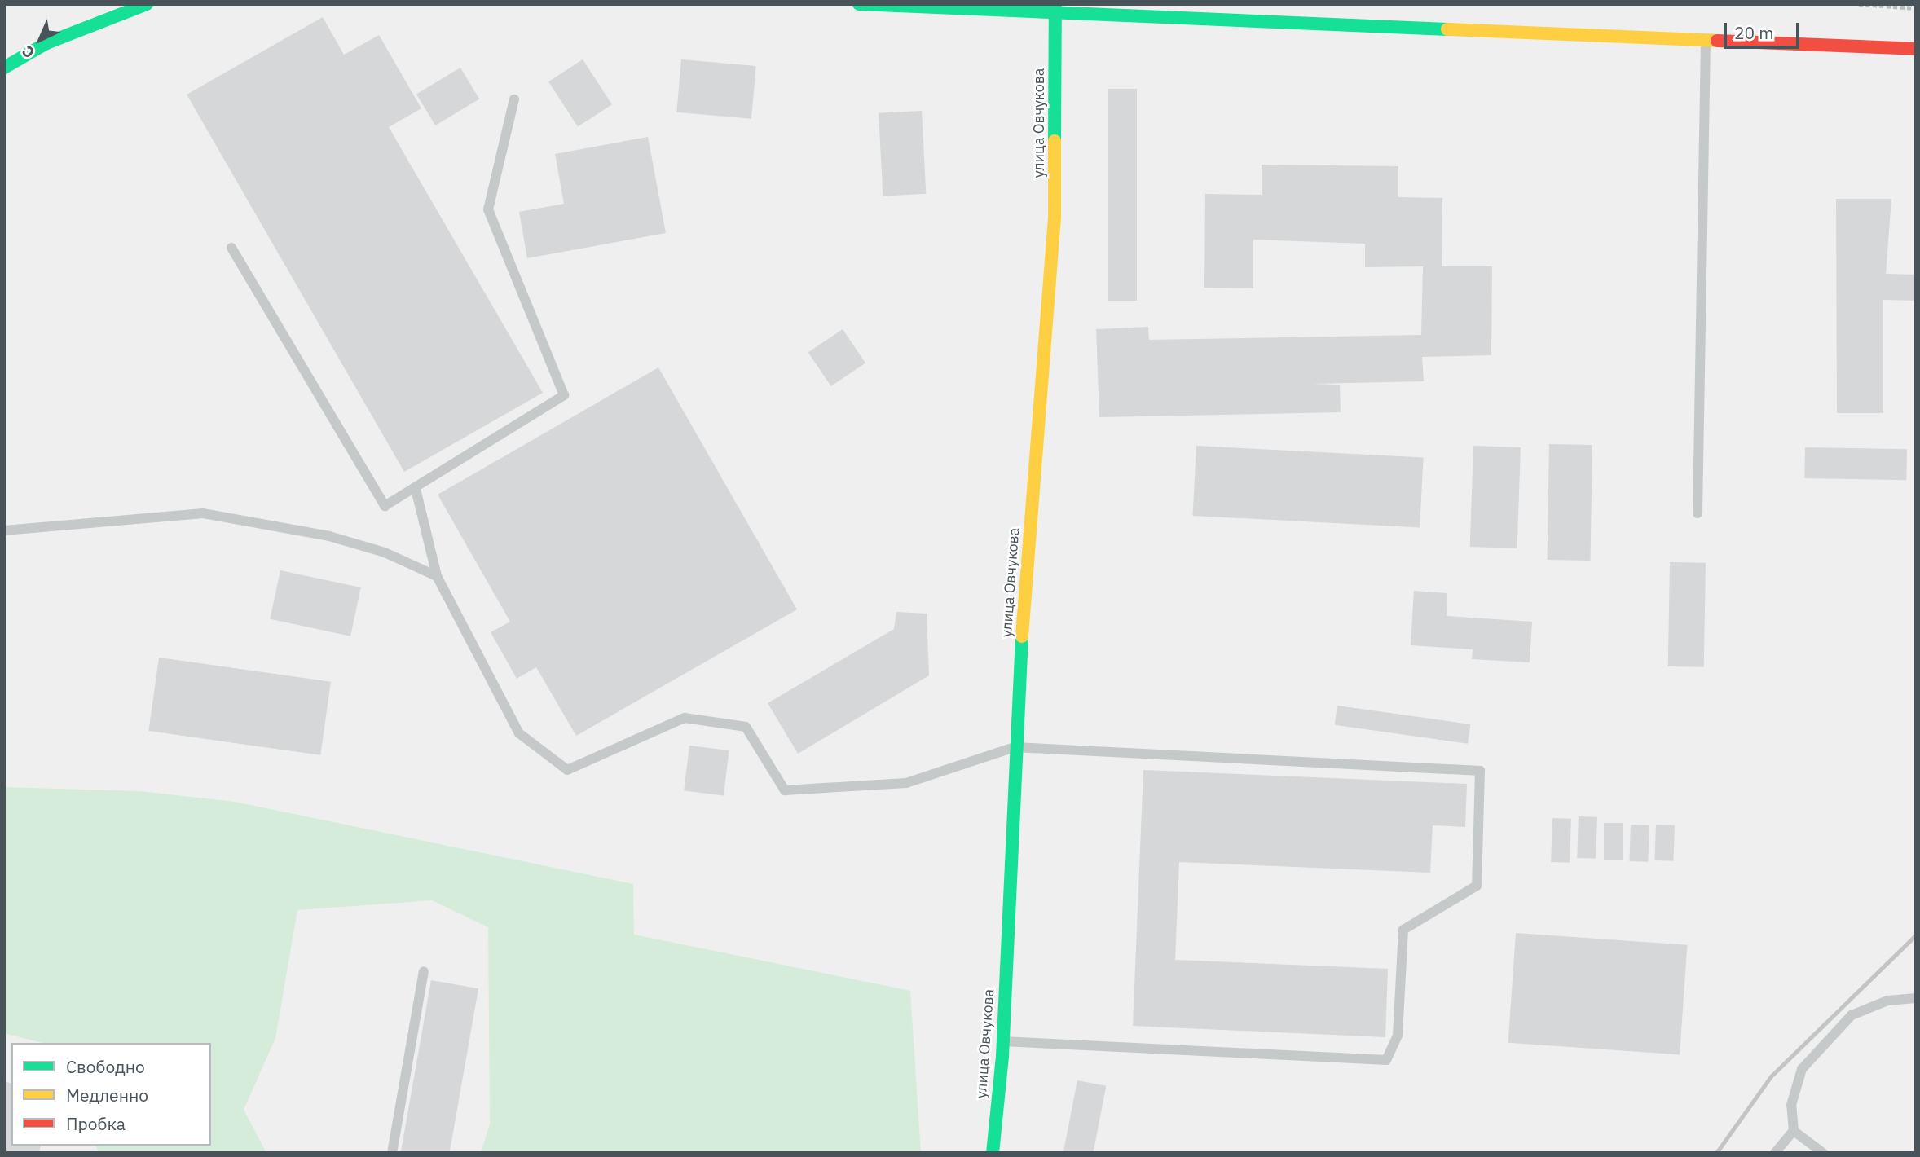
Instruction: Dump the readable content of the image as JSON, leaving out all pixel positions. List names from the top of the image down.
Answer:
{
  "streets": {
    "main road": ["улица Овчукова"]
  },
  "legend": ["Свободно", "Медленно", "Пробка"],
  "scale_bar": "20 m",
  "north": "bottom left"
}
